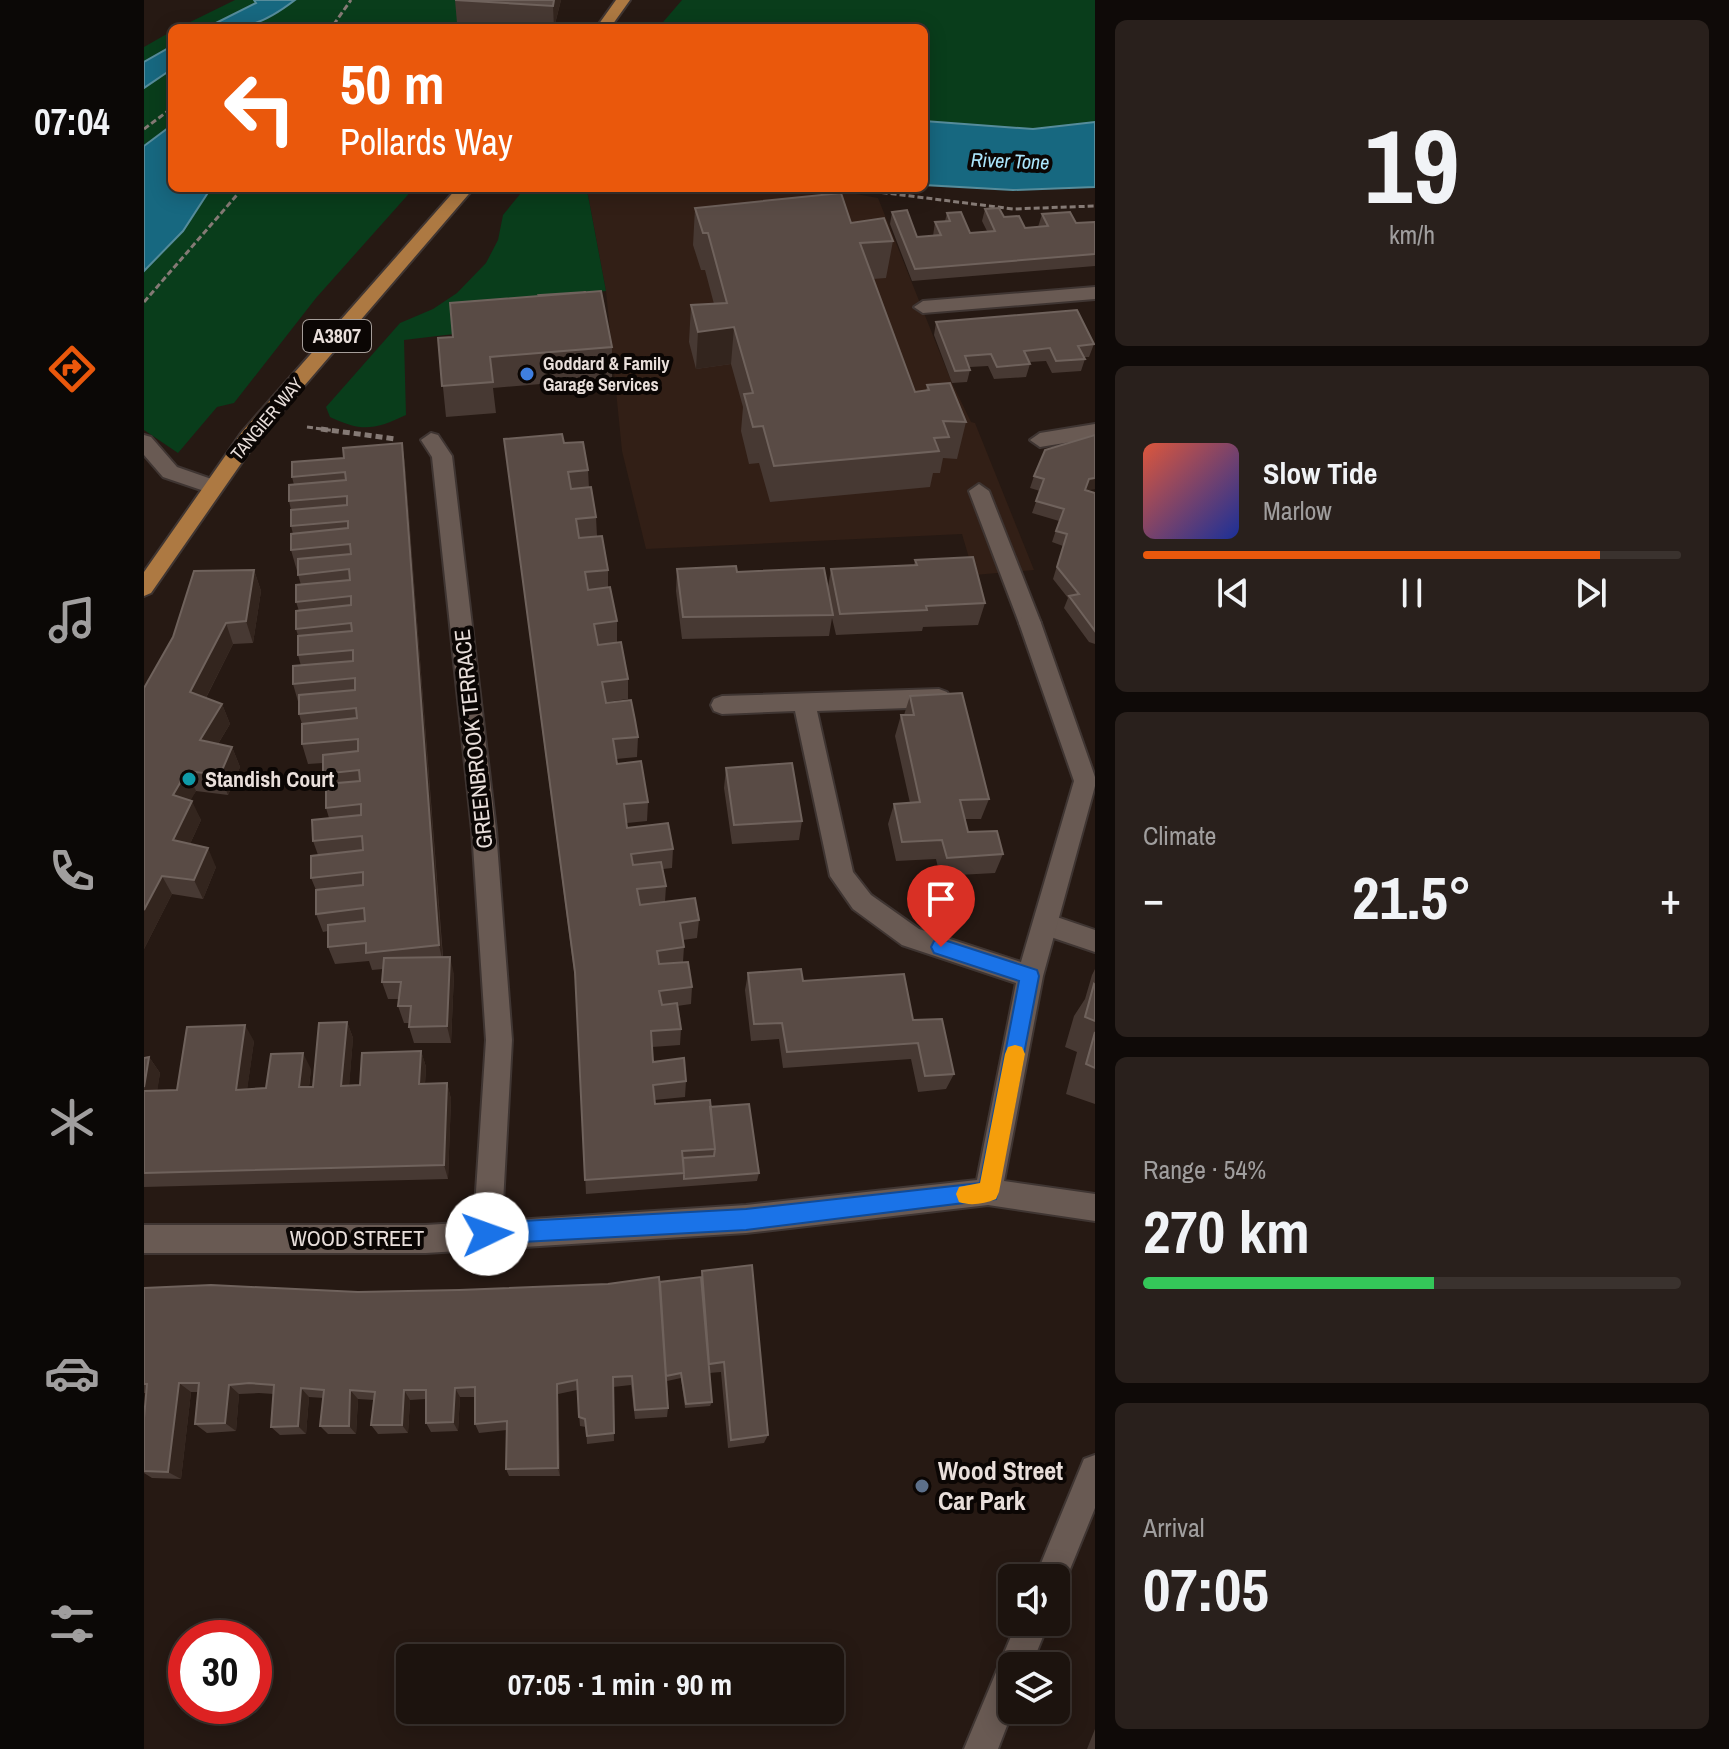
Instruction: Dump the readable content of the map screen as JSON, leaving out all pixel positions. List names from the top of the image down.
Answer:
{
  "streets": {
    "main road": ["A3807", "TANGIER WAY"],
    "street": ["GREENBROOK TERRACE", "WOOD STREET"]
  },
  "crossings": [
    ["GREENBROOK TERRACE", "WOOD STREET"]
  ],
  "water": ["River Tone"],
  "places": ["Goddard & Family Garage Services", "Standish Court", "Wood Street Car Park"],
  "page": {
    "tabs": "07:04",
    "tile": [
      ["19", "km/h"],
      "Climate",
      ["Range · 54%", "270 km"],
      ["Arrival", "07:05"]
    ],
    "turn": ["50 m", "Pollards Way"],
    "song": ["Slow Tide", "Marlow"],
    "heat": ["−", "21.5°", "+"],
    "limit": "30",
    "trip": "07:05 · 1 min · 90 m"
  }
}
